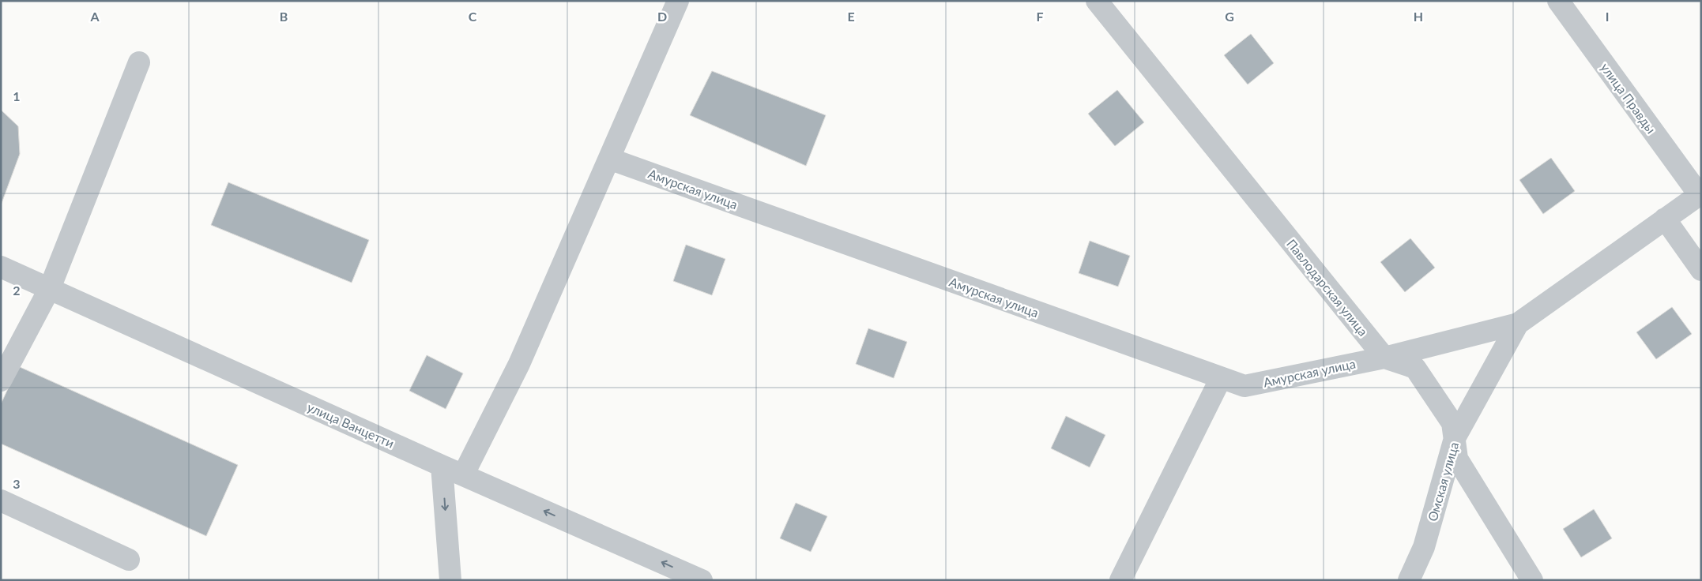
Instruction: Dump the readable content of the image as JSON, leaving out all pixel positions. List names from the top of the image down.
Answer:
{
  "streets": {
    "street": [
      "улица Правды",
      "Амурская улица",
      "Павлодарская улица",
      "улица Ванцетти",
      "Омская улица"
    ]
  },
  "crossings": [
    ["Амурская улица", "Павлодарская улица"],
    ["Амурская улица", "Омская улица"]
  ],
  "grid": {
    "columns": [
      "A",
      "B",
      "C",
      "D",
      "E",
      "F",
      "G",
      "H",
      "I"
    ],
    "rows": ["1", "2", "3"]
  }
}
